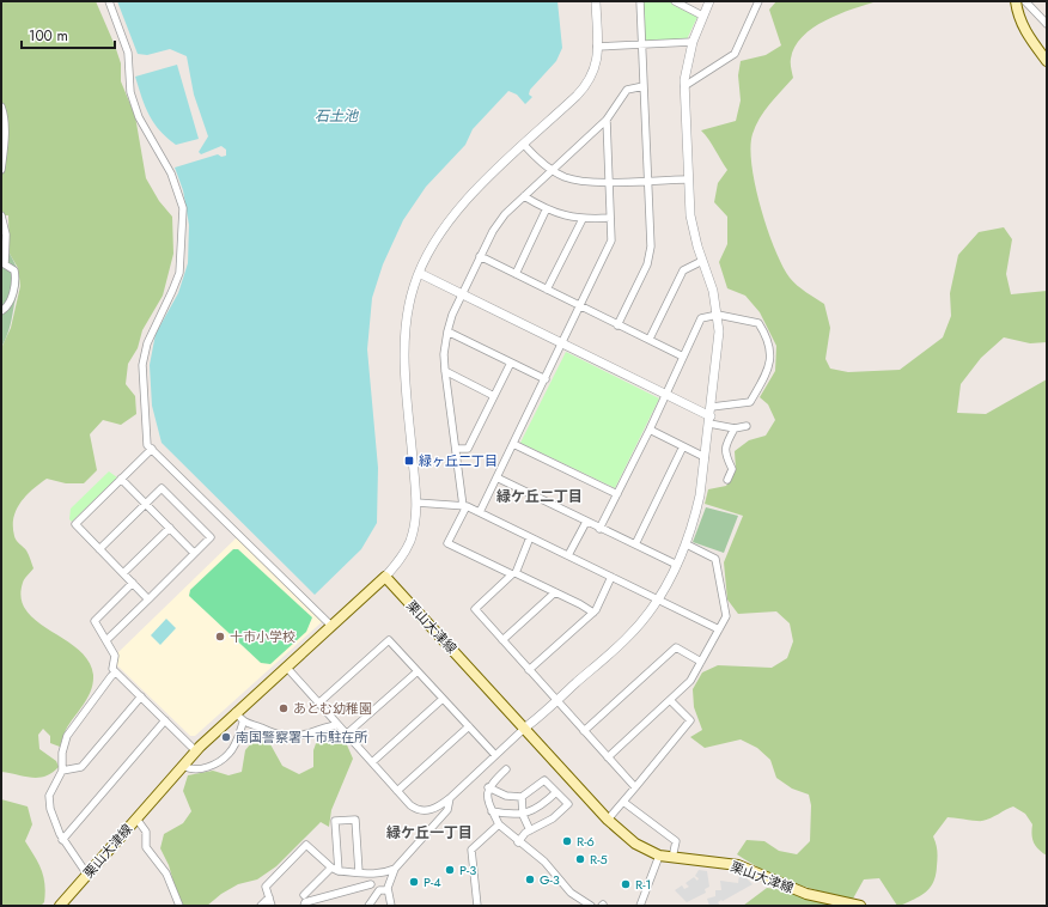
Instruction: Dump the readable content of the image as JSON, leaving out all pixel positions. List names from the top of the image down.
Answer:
{
  "streets": {
    "main road": ["栗山大津線"]
  },
  "districts": ["緑ケ丘二丁目", "緑ケ丘一丁目"],
  "water": ["石土池"],
  "places": {
    "transit": ["緑ヶ丘二丁目"],
    "other": [
      "十市小学校",
      "あとむ幼稚園",
      "南国警察署十市駐在所",
      "R-6",
      "R-5",
      "P-3",
      "G-3",
      "P-4",
      "R-1"
    ]
  },
  "scale_bar": "100 m"
}
